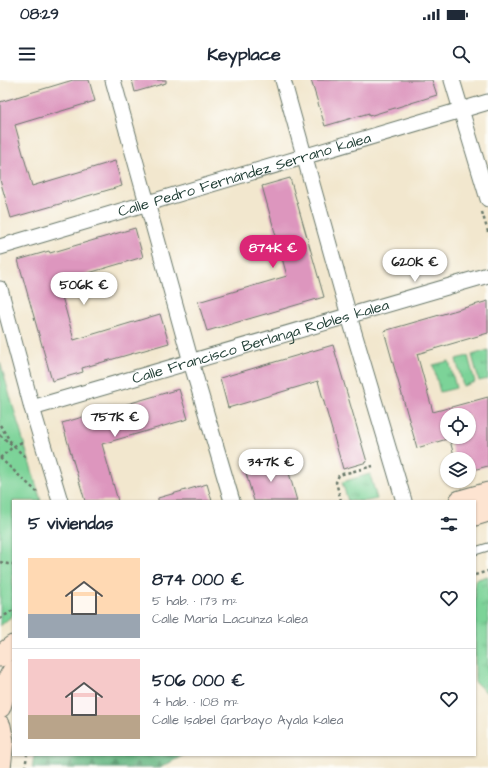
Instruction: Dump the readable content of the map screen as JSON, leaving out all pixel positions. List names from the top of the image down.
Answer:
{
  "streets": {
    "street": ["Calle Pedro Fernández Serrano kalea", "Calle Francisco Berlanga Robles kalea"]
  },
  "page": {
    "status": "08:29",
    "header": "Keyplace",
    "price": [
      "874K €",
      "620K €",
      "506K €",
      "757K €",
      "347K €"
    ],
    "heading": "5 viviendas",
    "list": [
      {
        "name": "874 000 €",
        "note": "5 hab. · 173 m² · Calle María Lacunza kalea"
      },
      {
        "name": "506 000 €",
        "note": "4 hab. · 108 m² · Calle Isabel Garbayo Ayala kalea"
      }
    ]
  }
}
